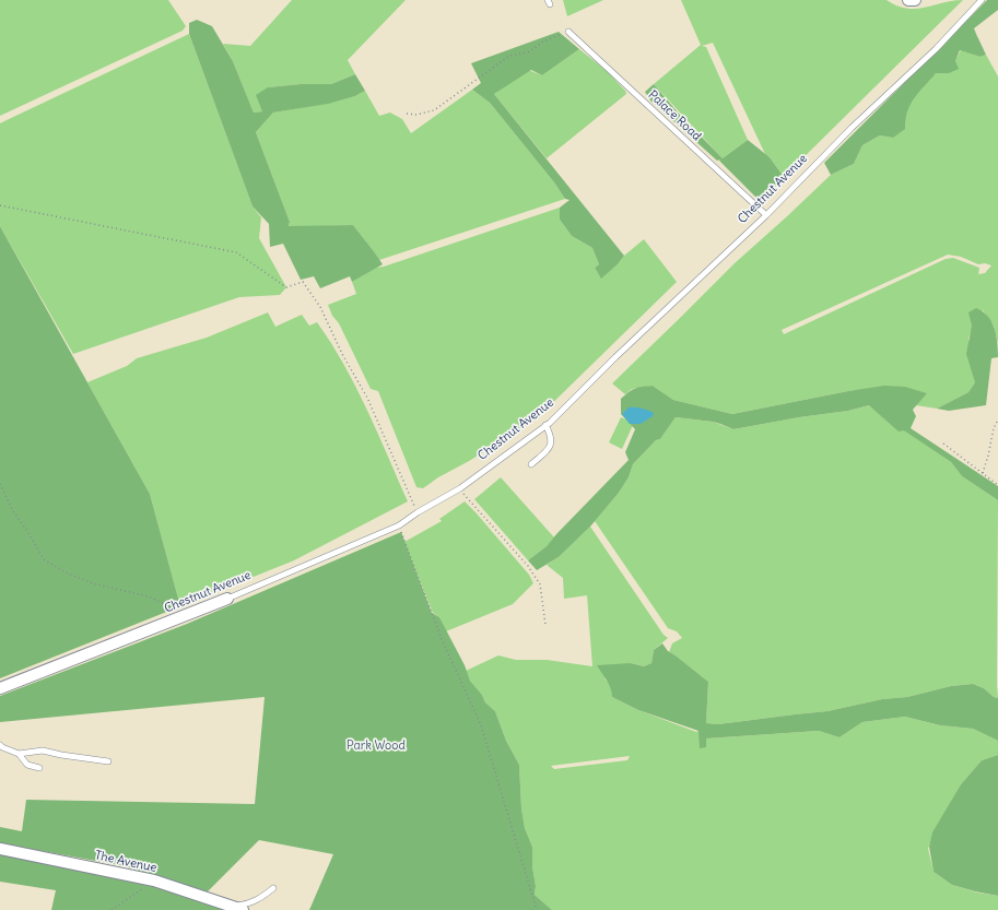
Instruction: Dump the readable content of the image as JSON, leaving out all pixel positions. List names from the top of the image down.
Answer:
{
  "streets": {
    "street": ["Chestnut Avenue", "The Avenue"],
    "lane": ["Palace Road"]
  },
  "crossings": [
    ["Palace Road", "Chestnut Avenue"]
  ],
  "parks": ["Park Wood"]
}
